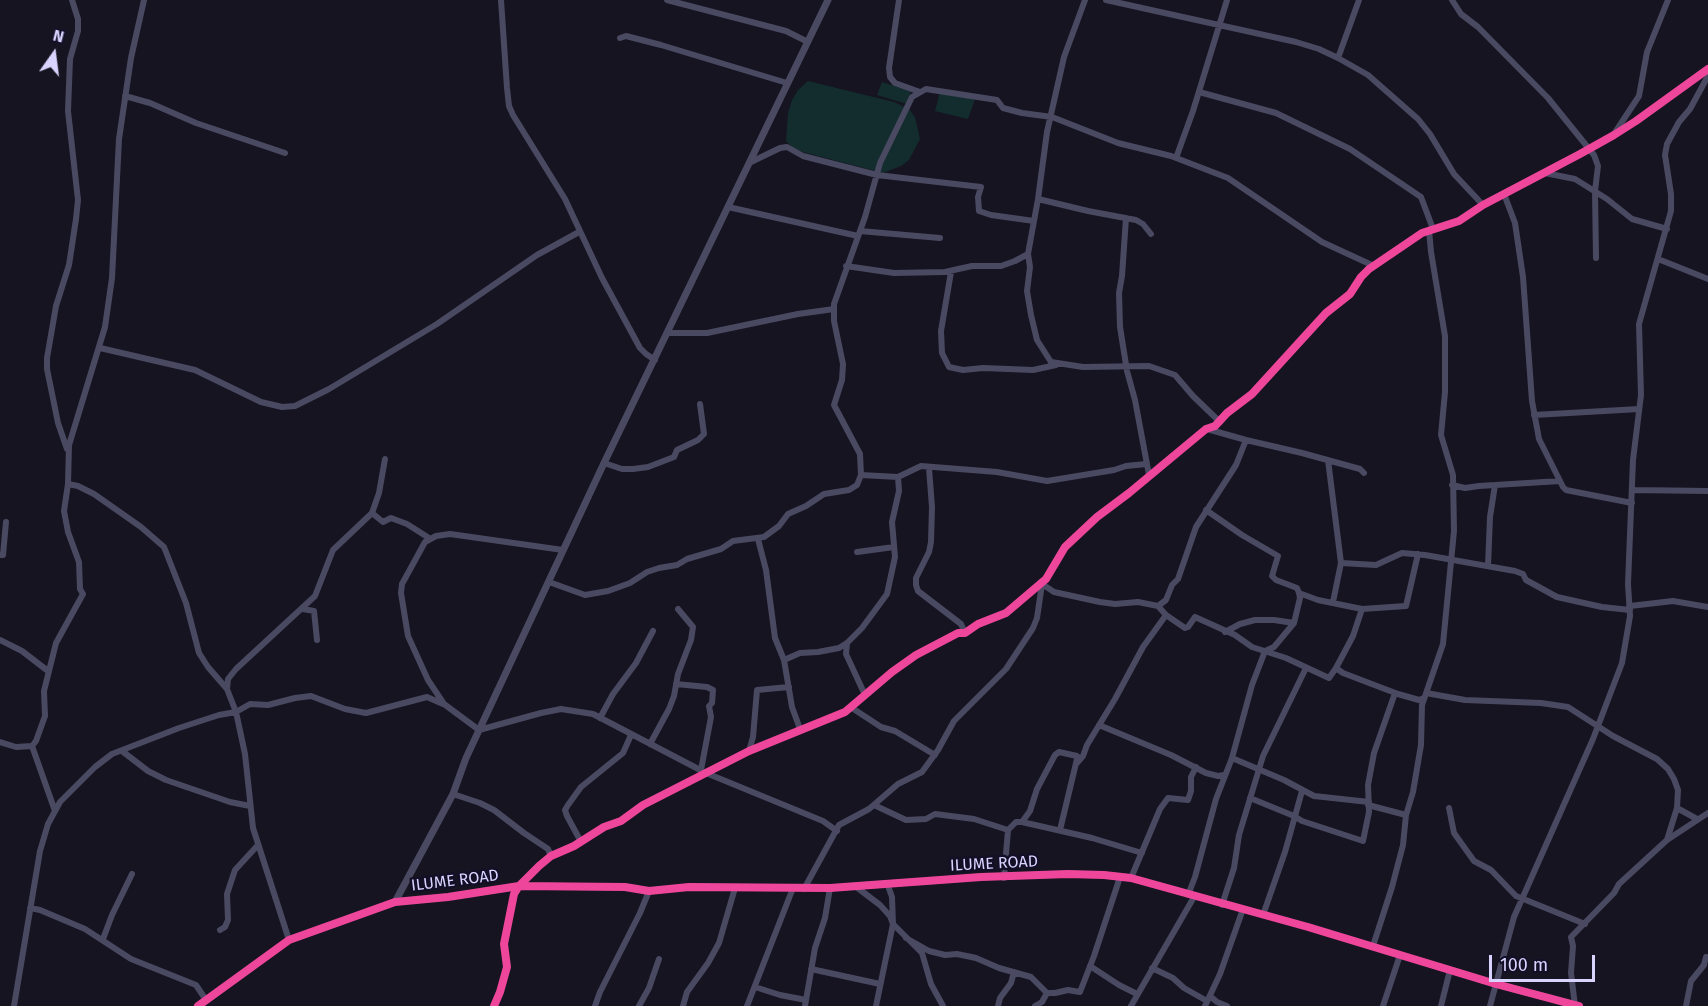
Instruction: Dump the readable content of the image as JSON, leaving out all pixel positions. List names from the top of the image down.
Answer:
{
  "streets": {
    "street": ["ILUME ROAD"]
  },
  "scale_bar": "100 m",
  "north": "top"
}
